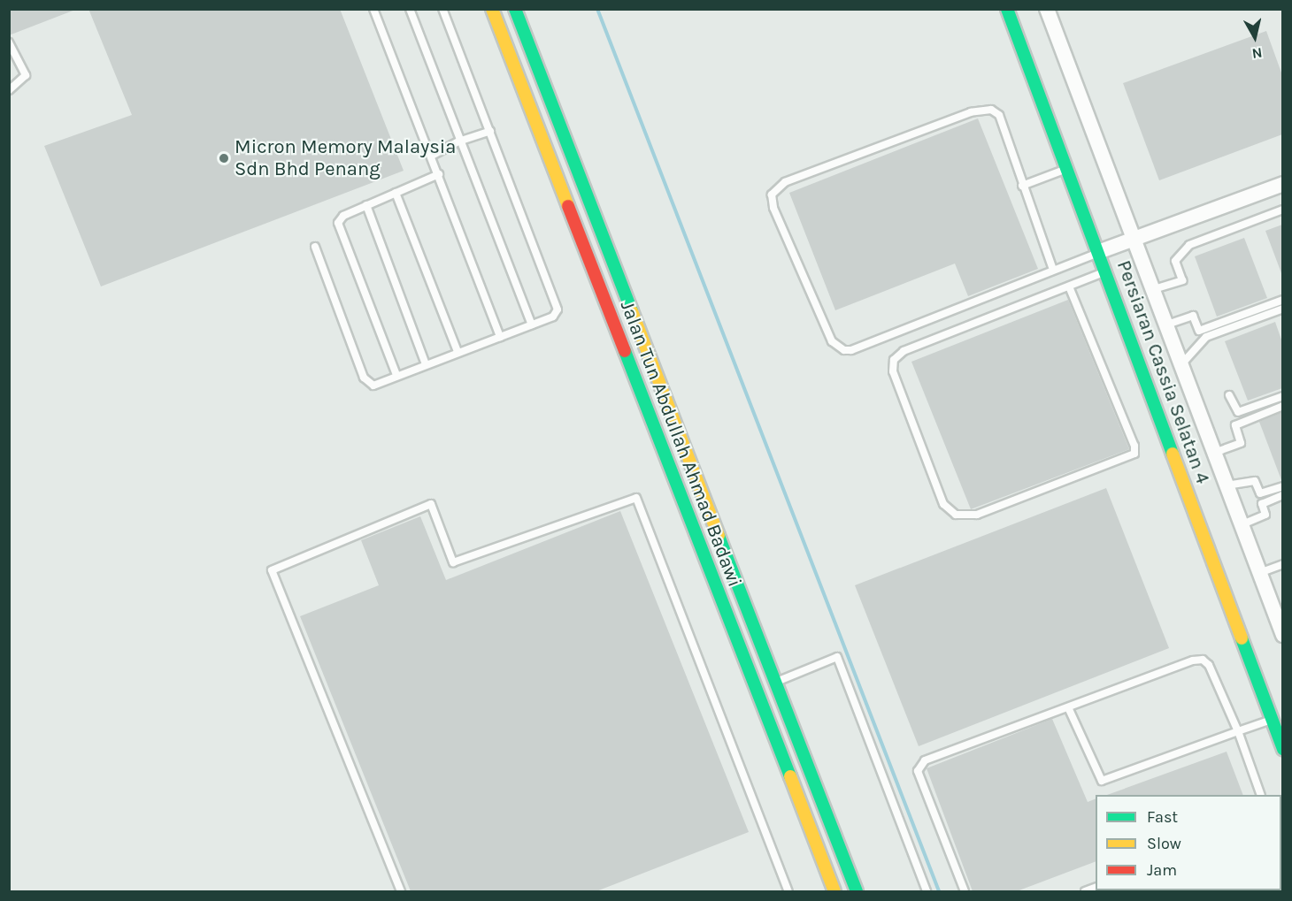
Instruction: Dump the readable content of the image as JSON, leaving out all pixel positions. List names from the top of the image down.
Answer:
{
  "streets": {
    "main road": ["Persiaran Cassia Selatan 4", "Jalan Tun Abdullah Ahmad Badawi"]
  },
  "places": ["Micron Memory Malaysia Sdn Bhd Penang"],
  "legend": ["Fast", "Slow", "Jam"],
  "north": "bottom"
}
